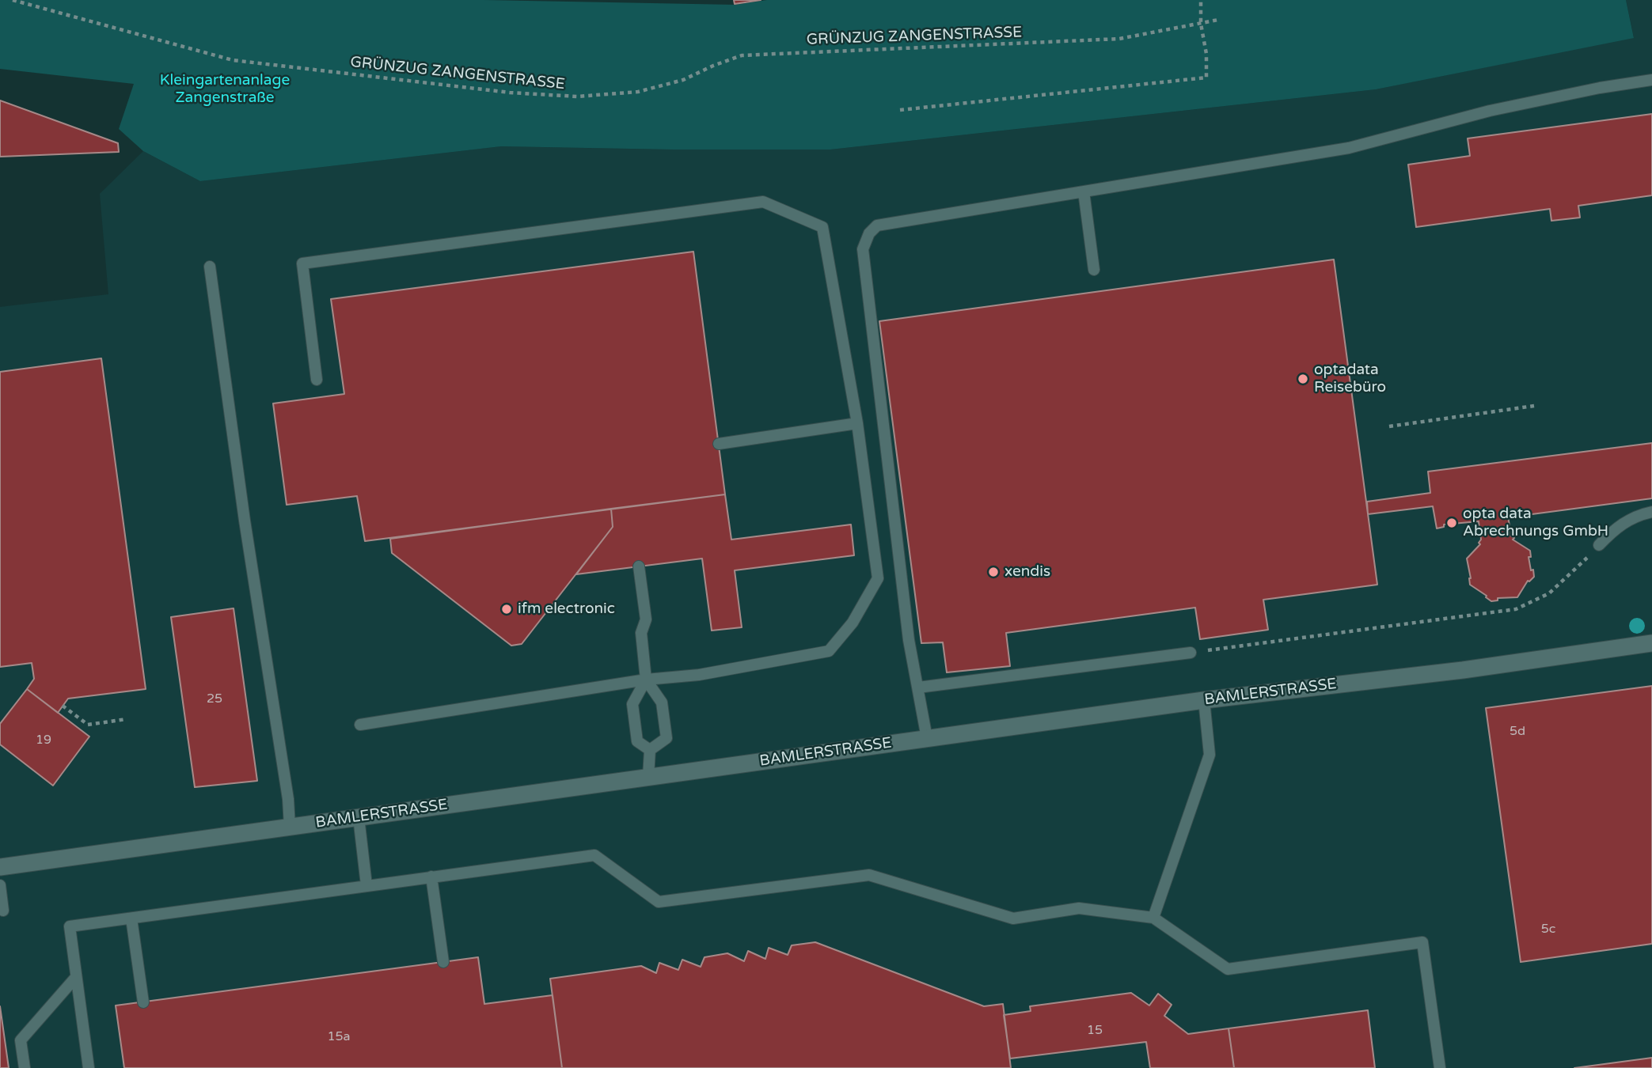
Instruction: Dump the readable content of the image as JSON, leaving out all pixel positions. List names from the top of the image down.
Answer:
{
  "streets": {
    "street": ["BAMLERSTRASSE"],
    "path": ["GRÜNZUG ZANGENSTRASSE"]
  },
  "parks": ["Kleingartenanlage Zangenstraße"],
  "places": [
    "optadata Reisebüro",
    "opta data Abrechnungs GmbH",
    "xendis",
    "ifm electronic"
  ],
  "house_numbers": [
    "25",
    "5d",
    "19",
    "5c",
    "15",
    "15a"
  ]
}
